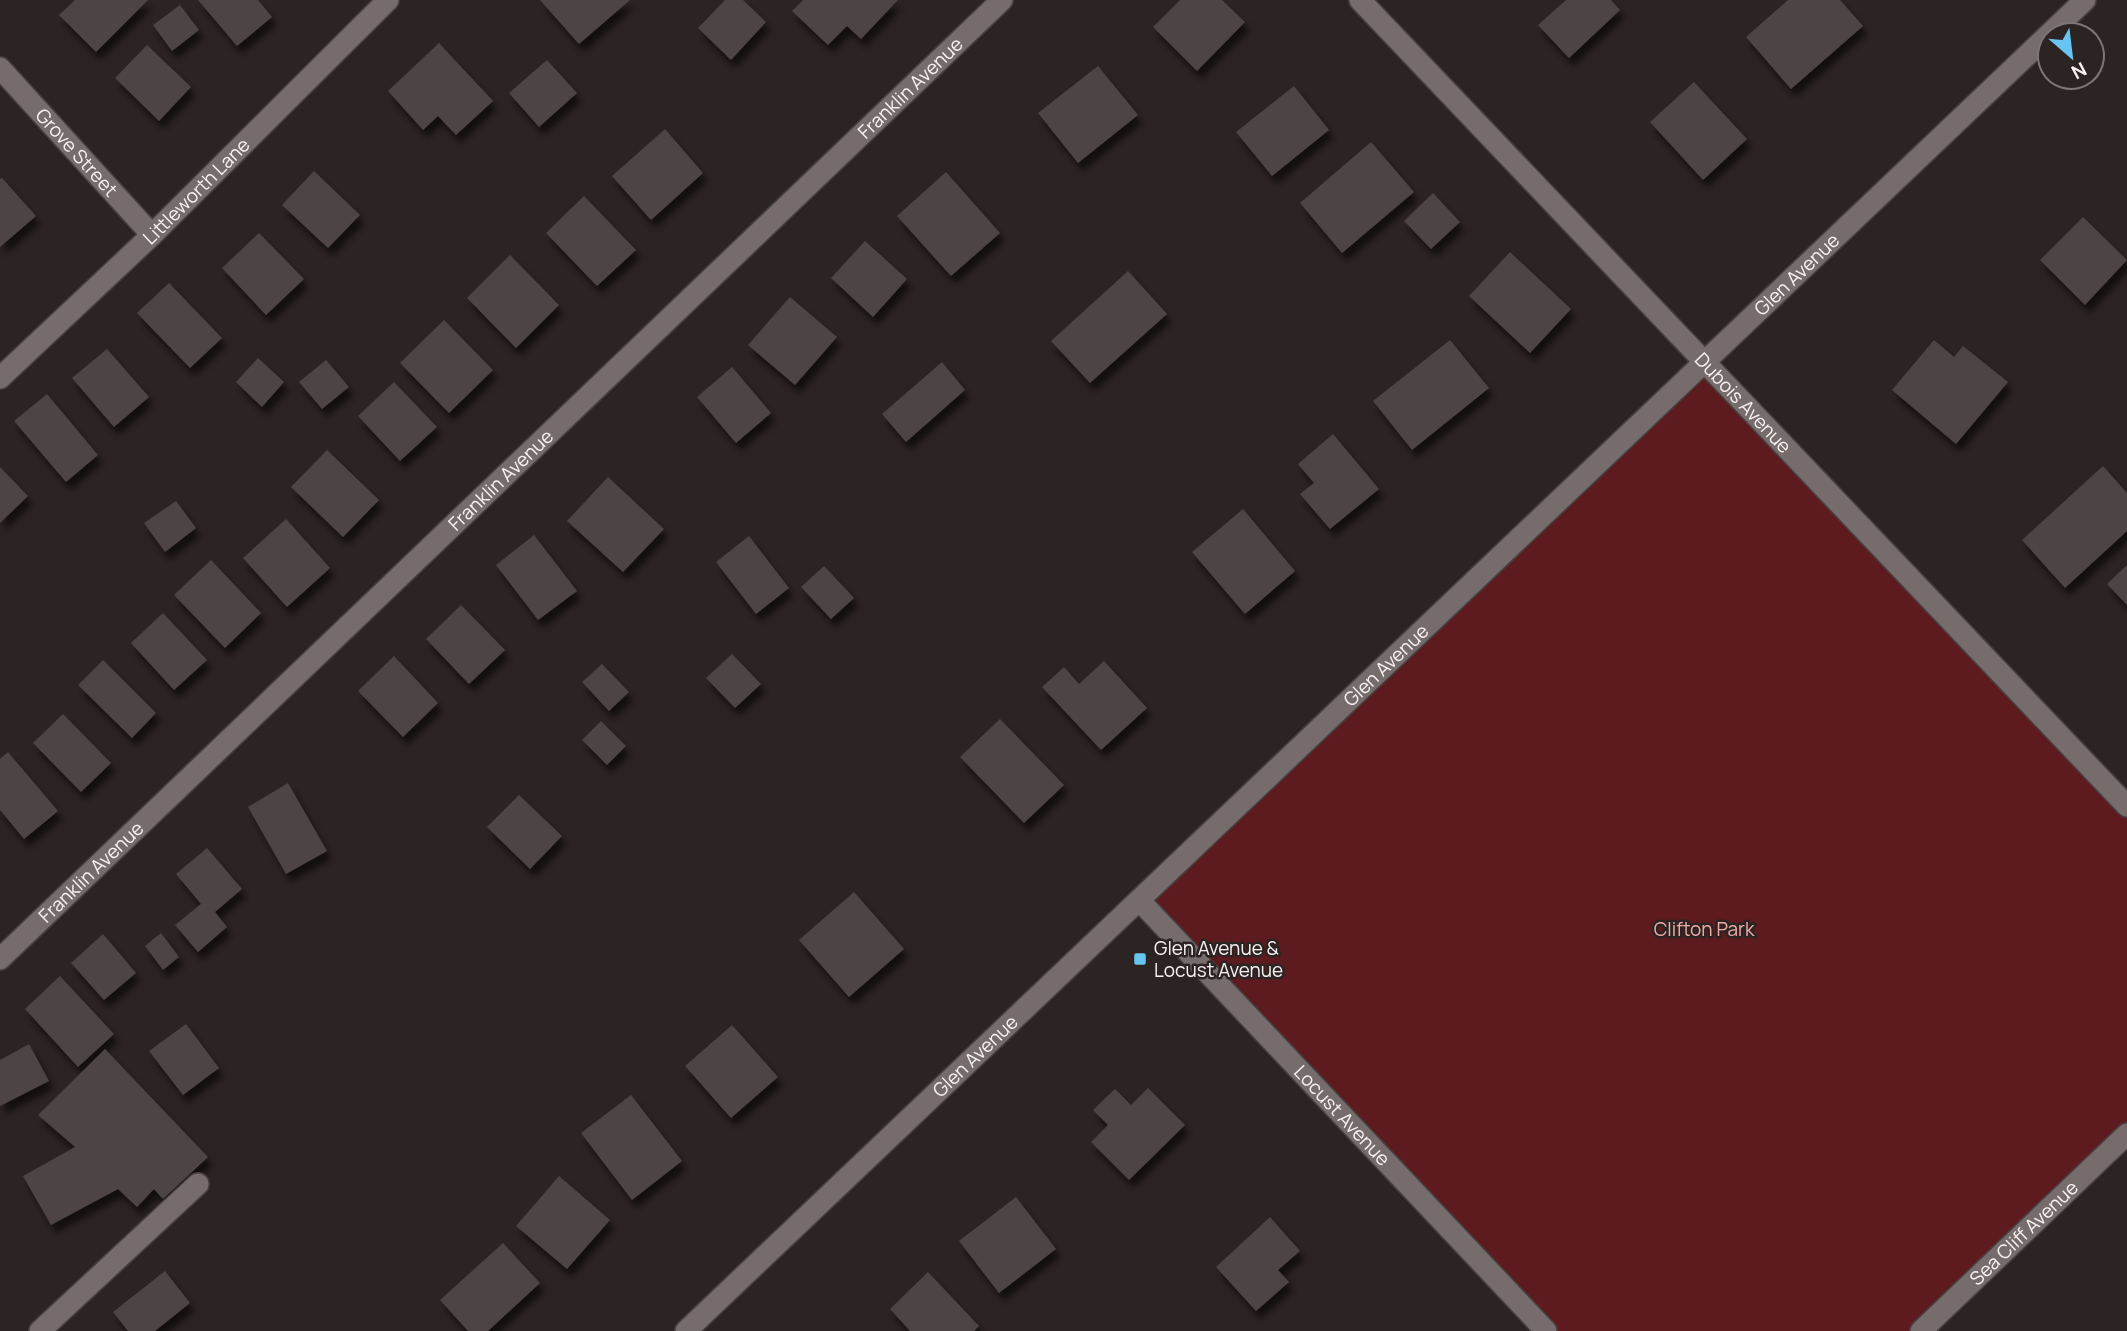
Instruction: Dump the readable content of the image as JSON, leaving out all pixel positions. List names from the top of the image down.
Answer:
{
  "streets": {
    "street": [
      "Franklin Avenue",
      "Grove Street",
      "Littleworth Lane",
      "Glen Avenue",
      "Dubois Avenue",
      "Locust Avenue",
      "Sea Cliff Avenue"
    ]
  },
  "crossings": [
    ["Grove Street", "Littleworth Lane"],
    ["Glen Avenue", "Dubois Avenue"],
    ["Glen Avenue", "Locust Avenue"]
  ],
  "parks": ["Clifton Park"],
  "places": {
    "transit": ["Glen Avenue & Locust Avenue"]
  },
  "north": "bottom right"
}
